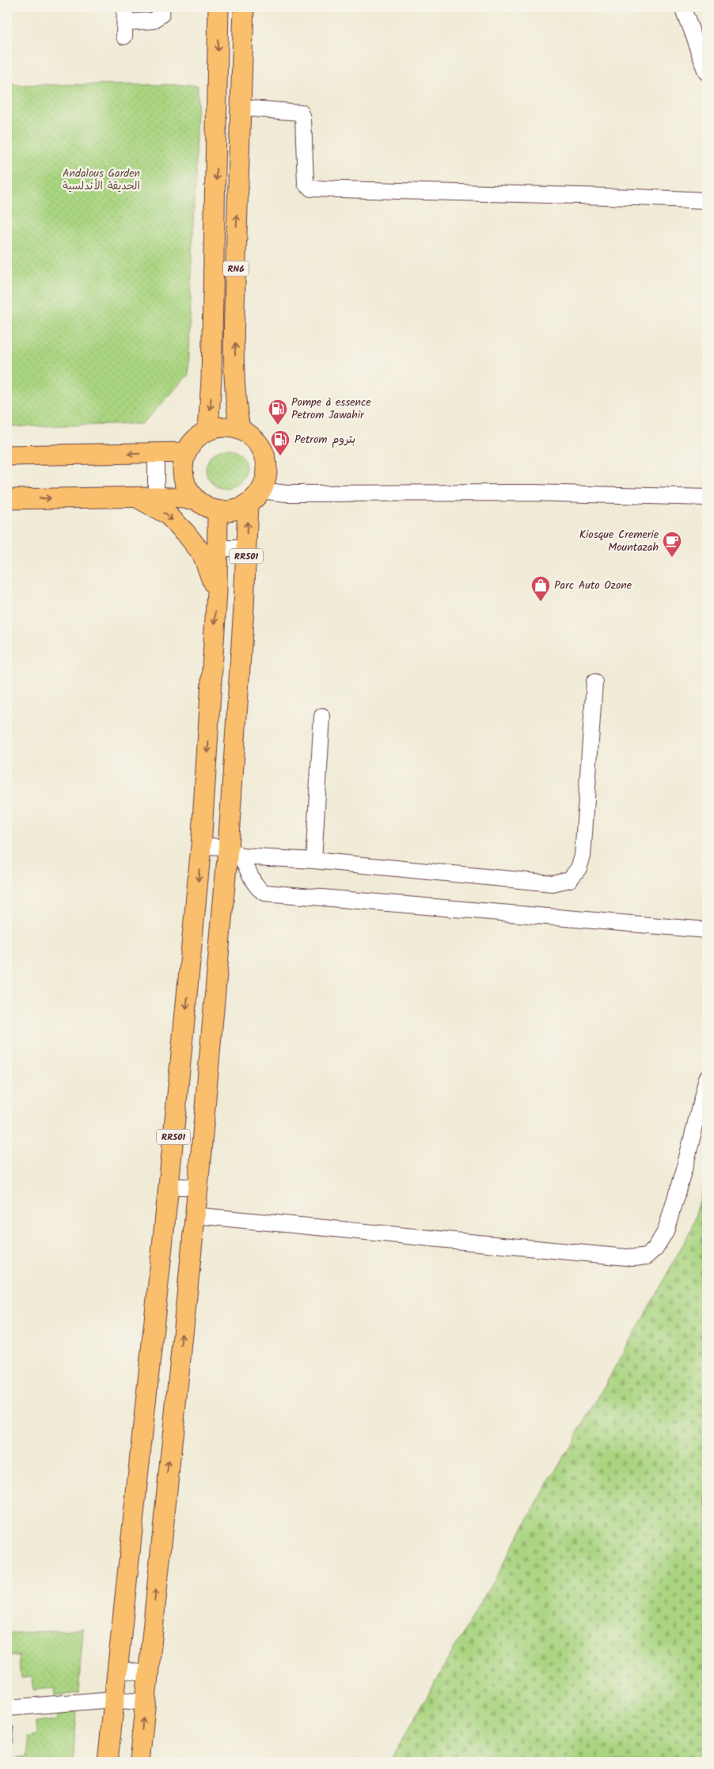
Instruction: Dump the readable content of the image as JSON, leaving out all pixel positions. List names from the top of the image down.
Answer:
{
  "streets": {
    "main road": ["RN6", "RR501"]
  },
  "crossings": [
    ["RN6", "RR501"]
  ],
  "parks": ["Andalous Garden الحديقة الأندلسية"],
  "places": {
    "fuel station": ["Pompe à essence Petrom Jawahir", "Petrom بتروم"],
    "cafe": ["Kiosque Cremerie Mountazah"],
    "shop": ["Parc Auto Ozone"]
  }
}
